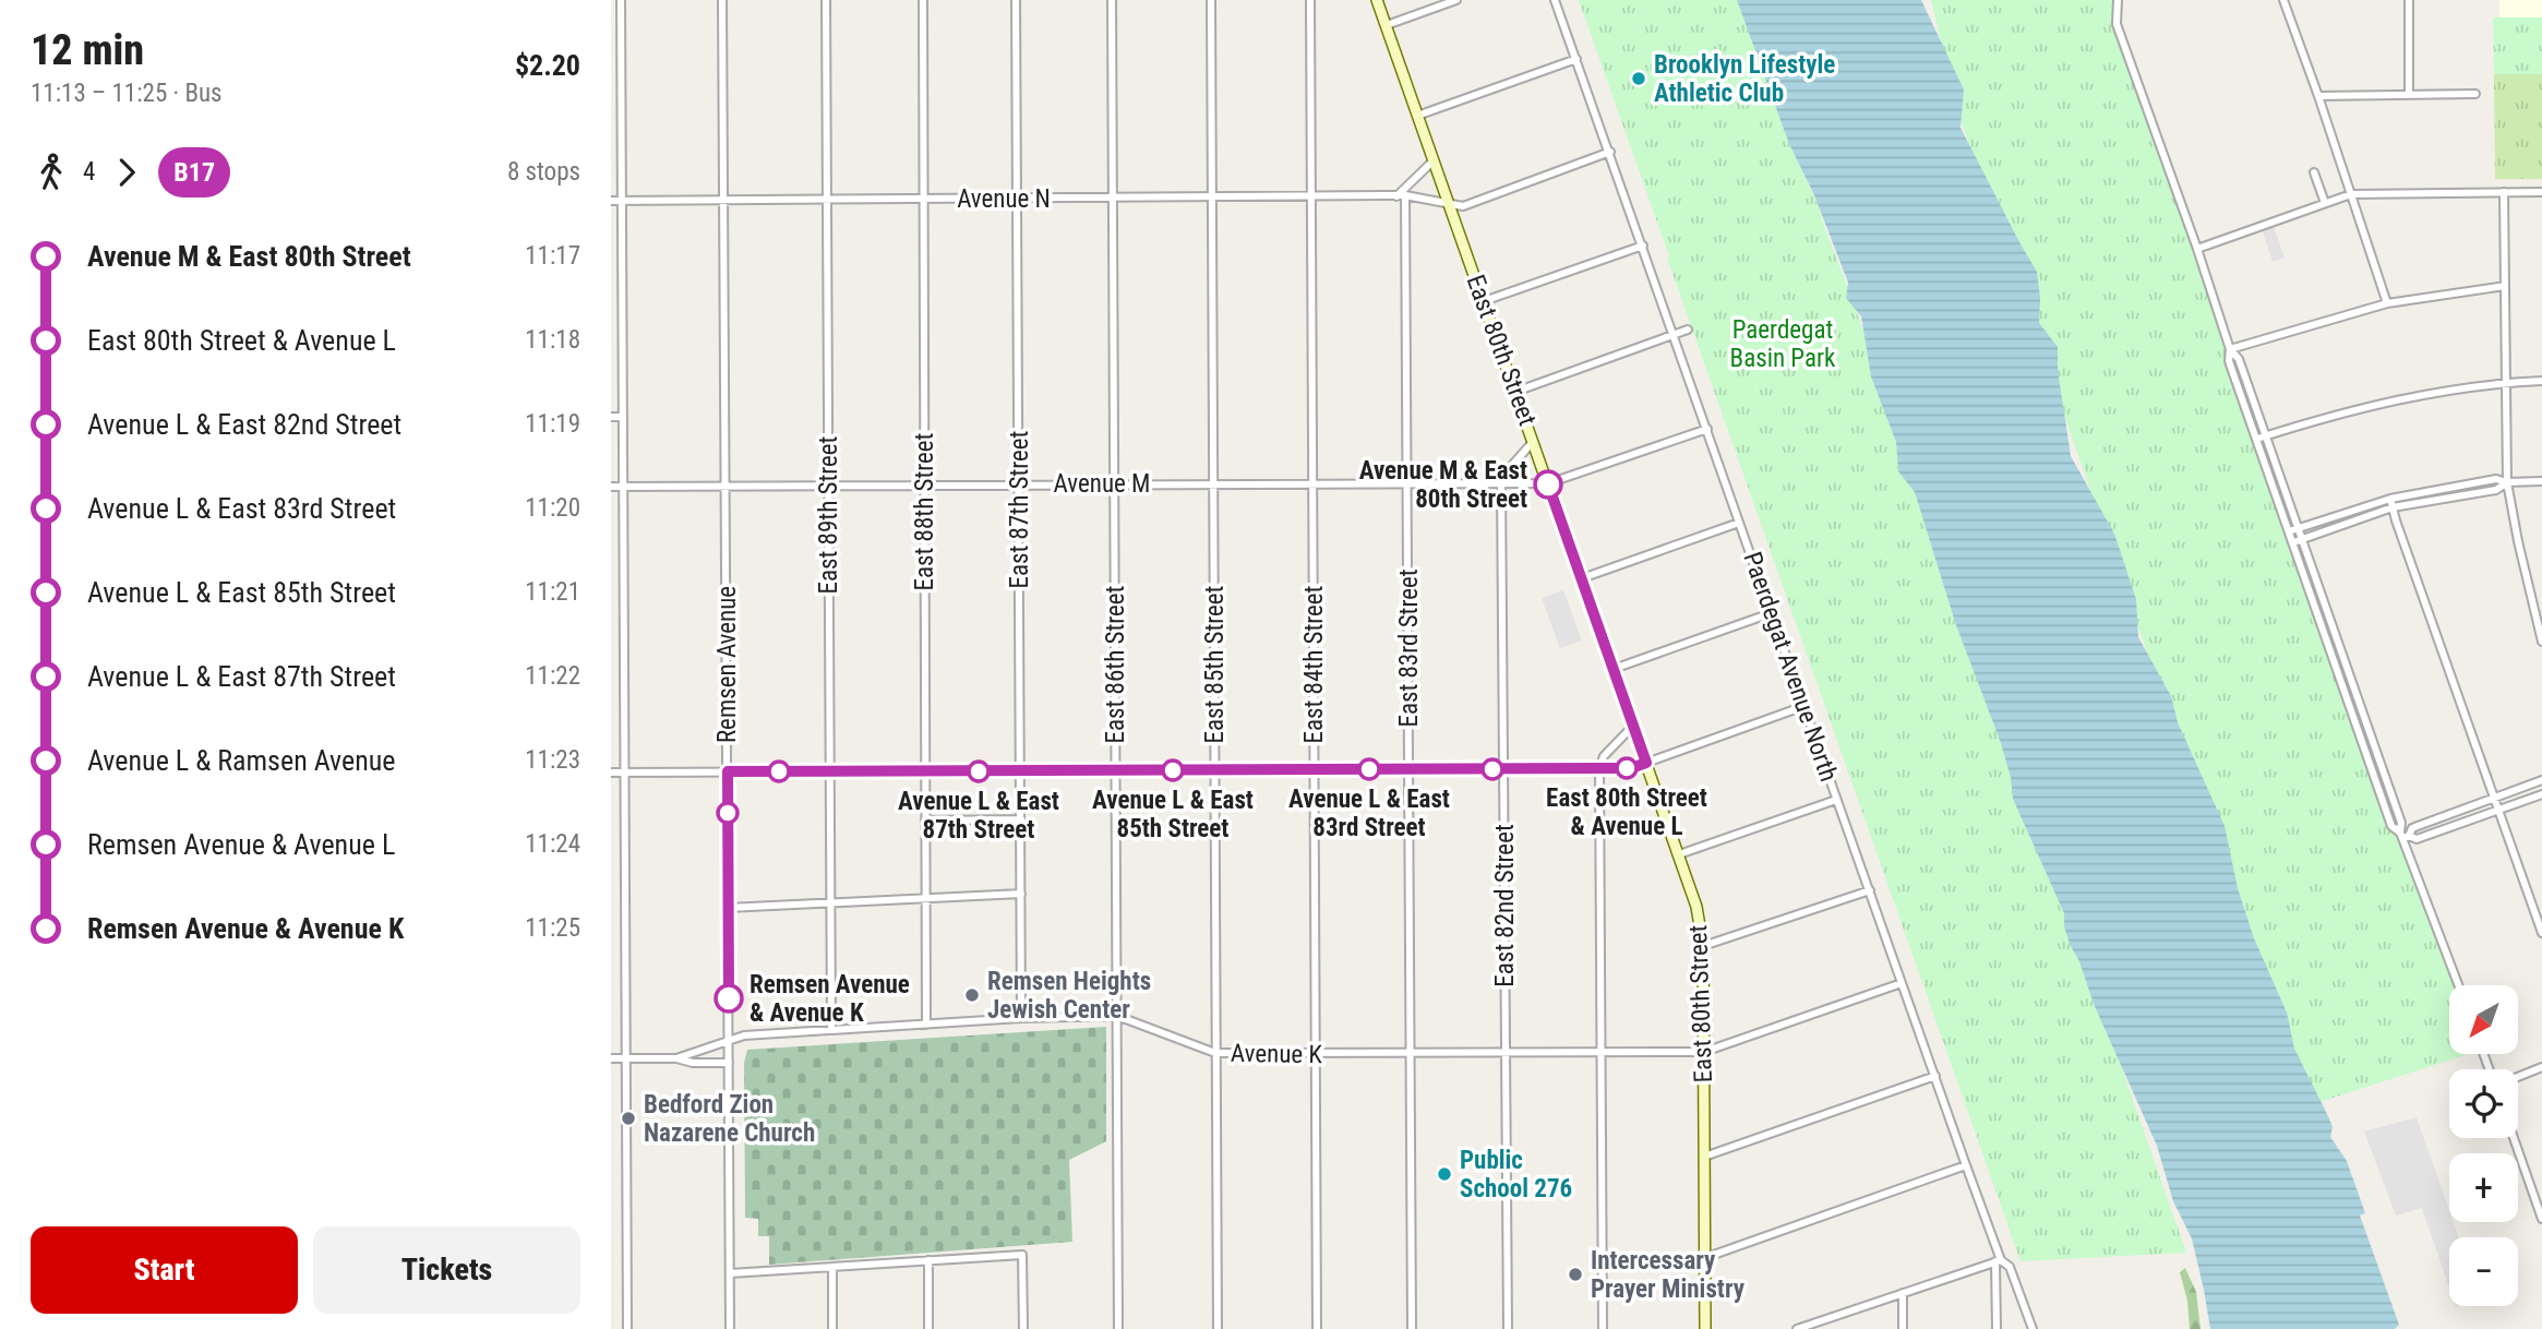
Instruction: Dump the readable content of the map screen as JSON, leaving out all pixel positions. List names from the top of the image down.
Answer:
{
  "streets": {
    "street": [
      "Avenue N",
      "East 80th Street",
      "Avenue M",
      "East 87th Street",
      "East 88th Street",
      "East 89th Street",
      "East 83rd Street",
      "Remsen Avenue",
      "East 86th Street",
      "East 85th Street",
      "East 84th Street",
      "Paerdegat Avenue North",
      "East 82nd Street",
      "Avenue K"
    ]
  },
  "crossings": [
    ["Avenue N", "East 80th Street"],
    ["Avenue N", "East 87th Street"],
    ["Avenue N", "East 88th Street"],
    ["Avenue N", "East 89th Street"],
    ["Avenue N", "East 83rd Street"],
    ["Avenue N", "Remsen Avenue"],
    ["Avenue N", "East 86th Street"],
    ["Avenue N", "East 85th Street"],
    ["Avenue N", "East 84th Street"],
    ["Avenue N", "Paerdegat Avenue North"],
    ["East 80th Street", "Avenue M"],
    ["East 80th Street", "Avenue K"],
    ["Avenue M", "East 87th Street"],
    ["Avenue M", "East 88th Street"],
    ["Avenue M", "East 89th Street"],
    ["Avenue M", "East 83rd Street"],
    ["Avenue M", "Remsen Avenue"],
    ["Avenue M", "East 86th Street"],
    ["Avenue M", "East 85th Street"],
    ["Avenue M", "East 84th Street"],
    ["Avenue M", "Paerdegat Avenue North"],
    ["Avenue M", "East 82nd Street"],
    ["East 87th Street", "Avenue K"],
    ["East 88th Street", "Avenue K"],
    ["East 89th Street", "Avenue K"],
    ["East 83rd Street", "Avenue K"],
    ["Remsen Avenue", "Avenue K"],
    ["East 86th Street", "Avenue K"],
    ["East 85th Street", "Avenue K"],
    ["East 84th Street", "Avenue K"],
    ["Paerdegat Avenue North", "Avenue K"],
    ["East 82nd Street", "Avenue K"]
  ],
  "parks": ["Paerdegat Basin Park"],
  "places": [
    "Brooklyn Lifestyle Athletic Club",
    "Avenue M & East 80th Street",
    "East 80th Street & Avenue L",
    "Avenue L & East 83rd Street",
    "Avenue L & East 85th Street",
    "Avenue L & East 87th Street",
    "Remsen Heights Jewish Center",
    "Remsen Avenue & Avenue K",
    "Bedford Zion Nazarene Church",
    "Public School 276",
    "Intercessary Prayer Ministry"
  ],
  "lines": ["bus line B17"],
  "north": "bottom left",
  "page": {
    "heading": ["12 min", "11:13 – 11:25 · Bus", "$2.20"],
    "legs": ["4", "B17", "8 stops"],
    "list": [
      {
        "name": "Avenue M & East 80th Street",
        "value": "11:17"
      },
      {
        "name": "East 80th Street & Avenue L",
        "value": "11:18"
      },
      {
        "name": "Avenue L & East 82nd Street",
        "value": "11:19"
      },
      {
        "name": "Avenue L & East 83rd Street",
        "value": "11:20"
      },
      {
        "name": "Avenue L & East 85th Street",
        "value": "11:21"
      },
      {
        "name": "Avenue L & East 87th Street",
        "value": "11:22"
      },
      {
        "name": "Avenue L & Ramsen Avenue",
        "value": "11:23"
      },
      {
        "name": "Remsen Avenue & Avenue L",
        "value": "11:24"
      },
      {
        "name": "Remsen Avenue & Avenue K",
        "value": "11:25"
      }
    ],
    "map_buttons": ["+", "−"],
    "buttons": ["Start", "Tickets"]
  }
}
